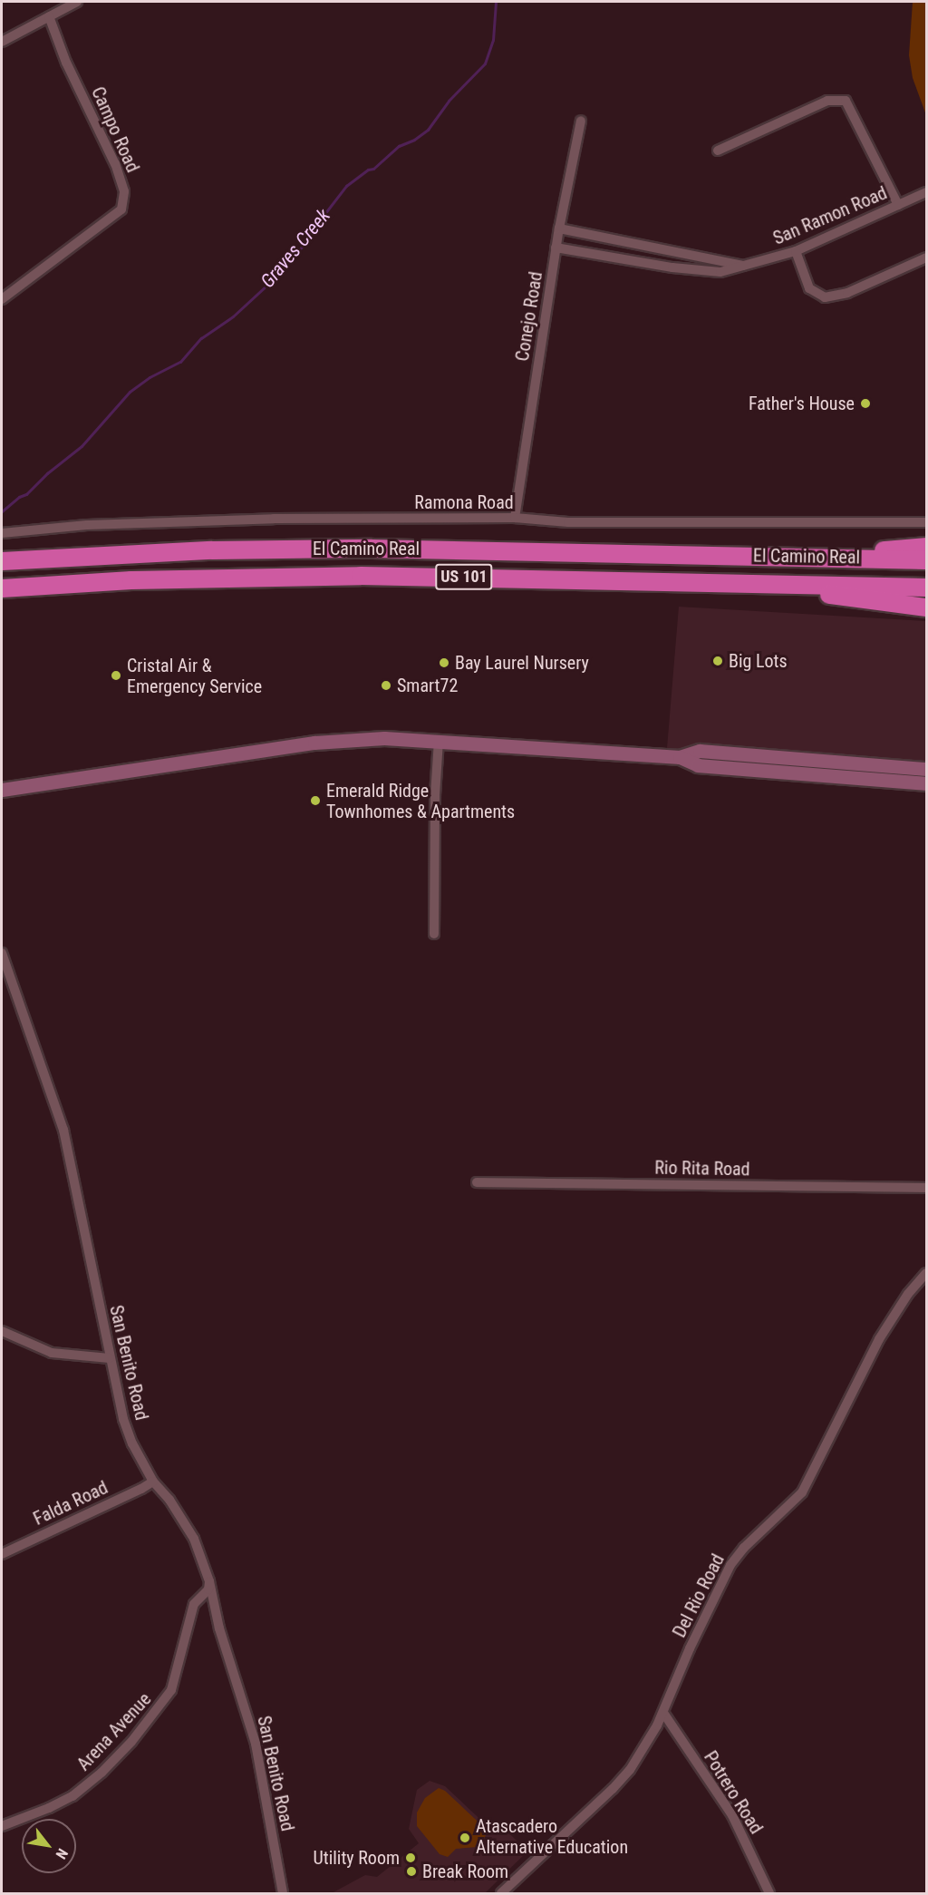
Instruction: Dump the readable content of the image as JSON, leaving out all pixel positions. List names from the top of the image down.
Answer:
{
  "streets": {
    "highway": ["El Camino Real", "US 101"],
    "street": [
      "Campo Road",
      "San Ramon Road",
      "Conejo Road",
      "Ramona Road",
      "Rio Rita Road",
      "San Benito Road",
      "Falda Road",
      "Del Rio Road",
      "Arena Avenue",
      "Potrero Road"
    ]
  },
  "crossings": [
    ["San Ramon Road", "Conejo Road"],
    ["Conejo Road", "Ramona Road"],
    ["San Benito Road", "Falda Road"],
    ["San Benito Road", "Arena Avenue"],
    ["Del Rio Road", "Potrero Road"]
  ],
  "water": ["Graves Creek"],
  "places": [
    "Father's House",
    "Big Lots",
    "Bay Laurel Nursery",
    "Cristal Air & Emergency Service",
    "Smart72",
    "Emerald Ridge Townhomes & Apartments",
    "Atascadero Alternative Education",
    "Utility Room",
    "Break Room"
  ],
  "north": "bottom right"
}
